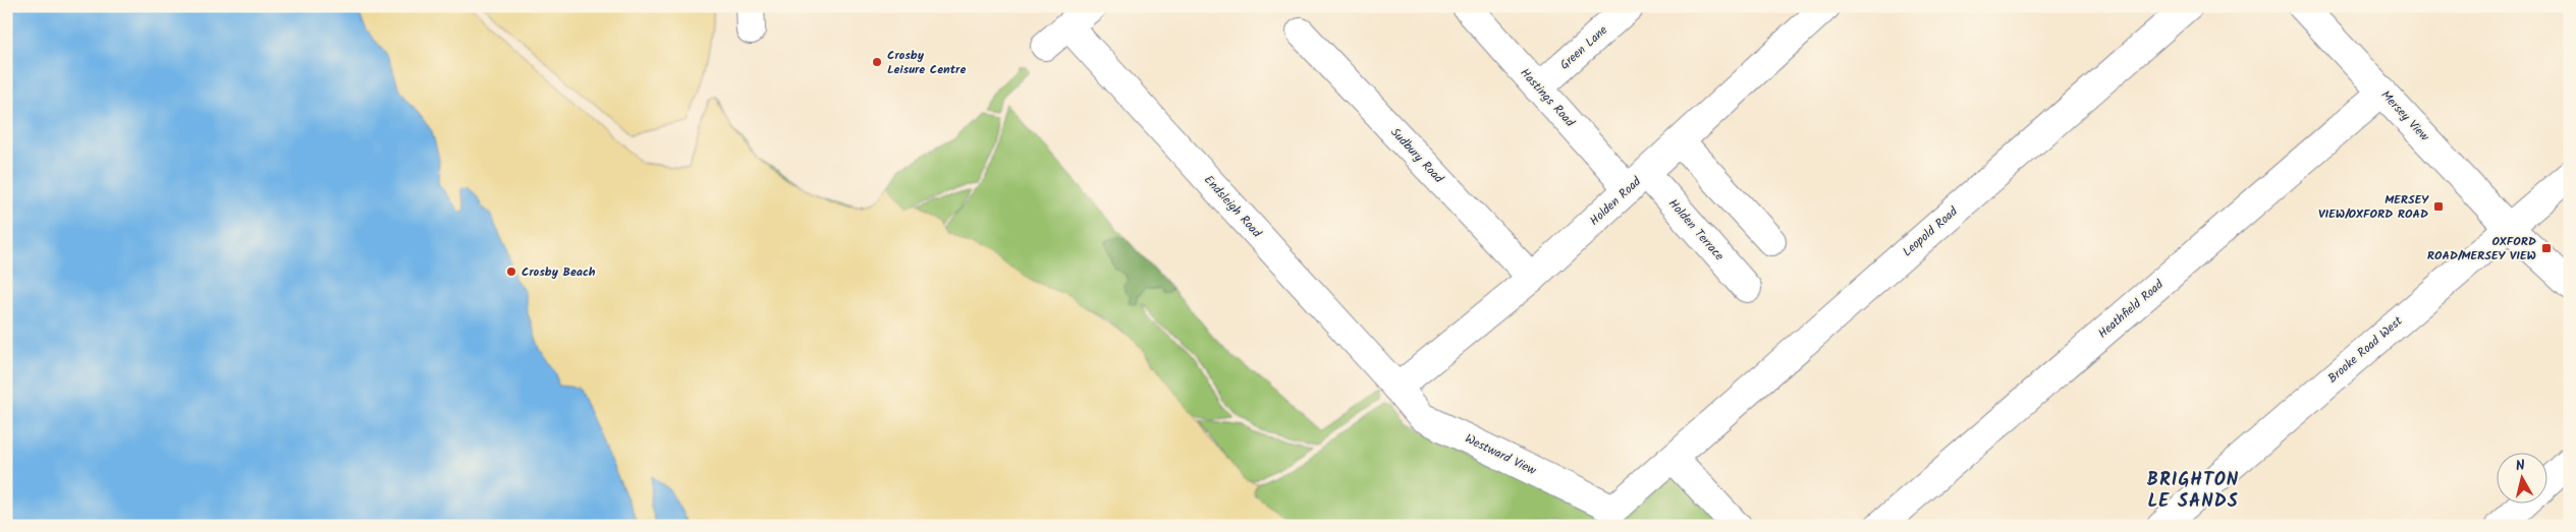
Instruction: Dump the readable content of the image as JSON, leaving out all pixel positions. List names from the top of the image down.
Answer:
{
  "streets": {
    "street": [
      "Green Lane",
      "Hastings Road",
      "Mersey View",
      "Sudbury Road",
      "Holden Road",
      "Endsleigh Road",
      "Holden Terrace",
      "Leopold Road",
      "Heathfield Road",
      "Brooke Road West",
      "Westward View"
    ]
  },
  "crossings": [
    ["Green Lane", "Hastings Road"],
    ["Hastings Road", "Holden Road"],
    ["Hastings Road", "Holden Terrace"],
    ["Mersey View", "Heathfield Road"],
    ["Mersey View", "Brooke Road West"],
    ["Sudbury Road", "Holden Road"],
    ["Holden Road", "Endsleigh Road"],
    ["Holden Road", "Holden Terrace"],
    ["Holden Road", "Westward View"],
    ["Endsleigh Road", "Westward View"],
    ["Leopold Road", "Westward View"]
  ],
  "districts": ["BRIGHTON LE SANDS"],
  "places": {
    "other": ["Crosby Leisure Centre", "Crosby Beach"],
    "transit": ["MERSEY VIEW/OXFORD ROAD", "OXFORD ROAD/MERSEY VIEW"]
  },
  "north": "top"
}
